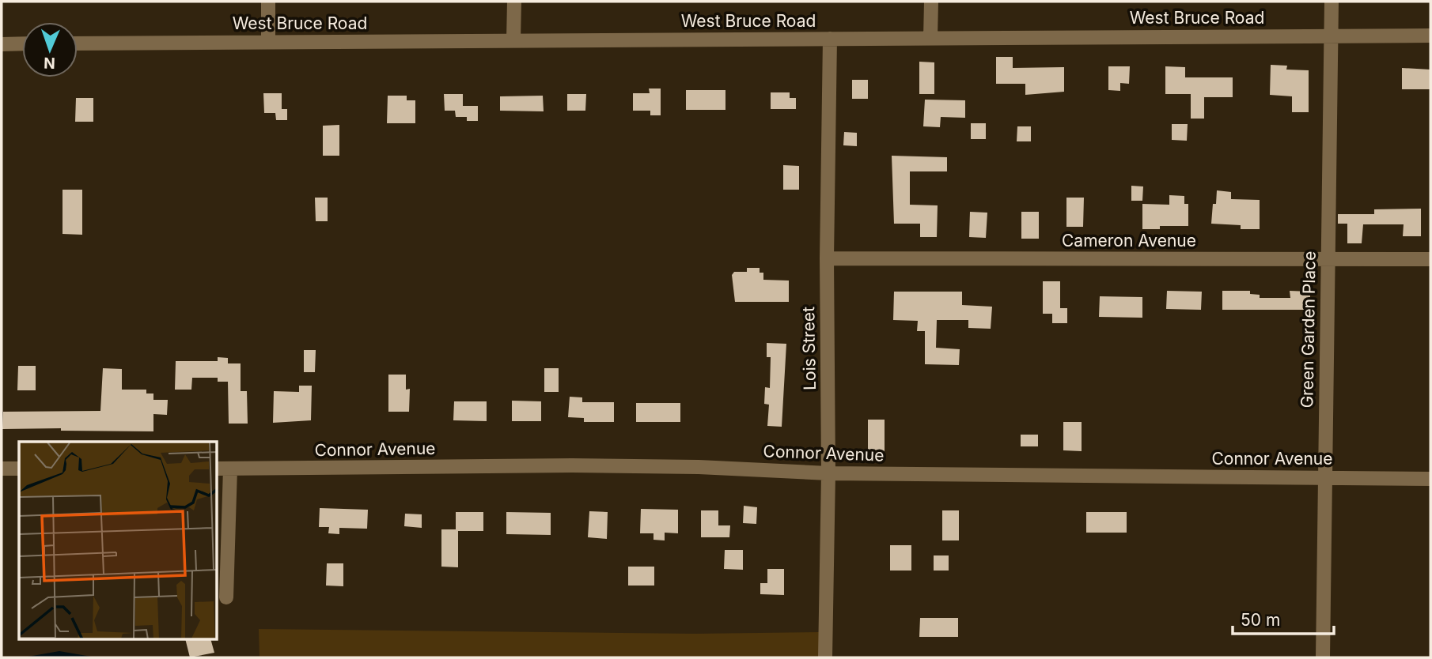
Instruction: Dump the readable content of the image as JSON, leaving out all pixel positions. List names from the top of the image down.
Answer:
{
  "streets": {
    "street": [
      "West Bruce Road",
      "Cameron Avenue",
      "Green Garden Place",
      "Lois Street",
      "Connor Avenue"
    ]
  },
  "crossings": [
    ["West Bruce Road", "Green Garden Place"],
    ["West Bruce Road", "Lois Street"],
    ["Cameron Avenue", "Green Garden Place"],
    ["Cameron Avenue", "Lois Street"],
    ["Green Garden Place", "Connor Avenue"],
    ["Lois Street", "Connor Avenue"]
  ],
  "scale_bar": "50 m",
  "north": "bottom"
}
